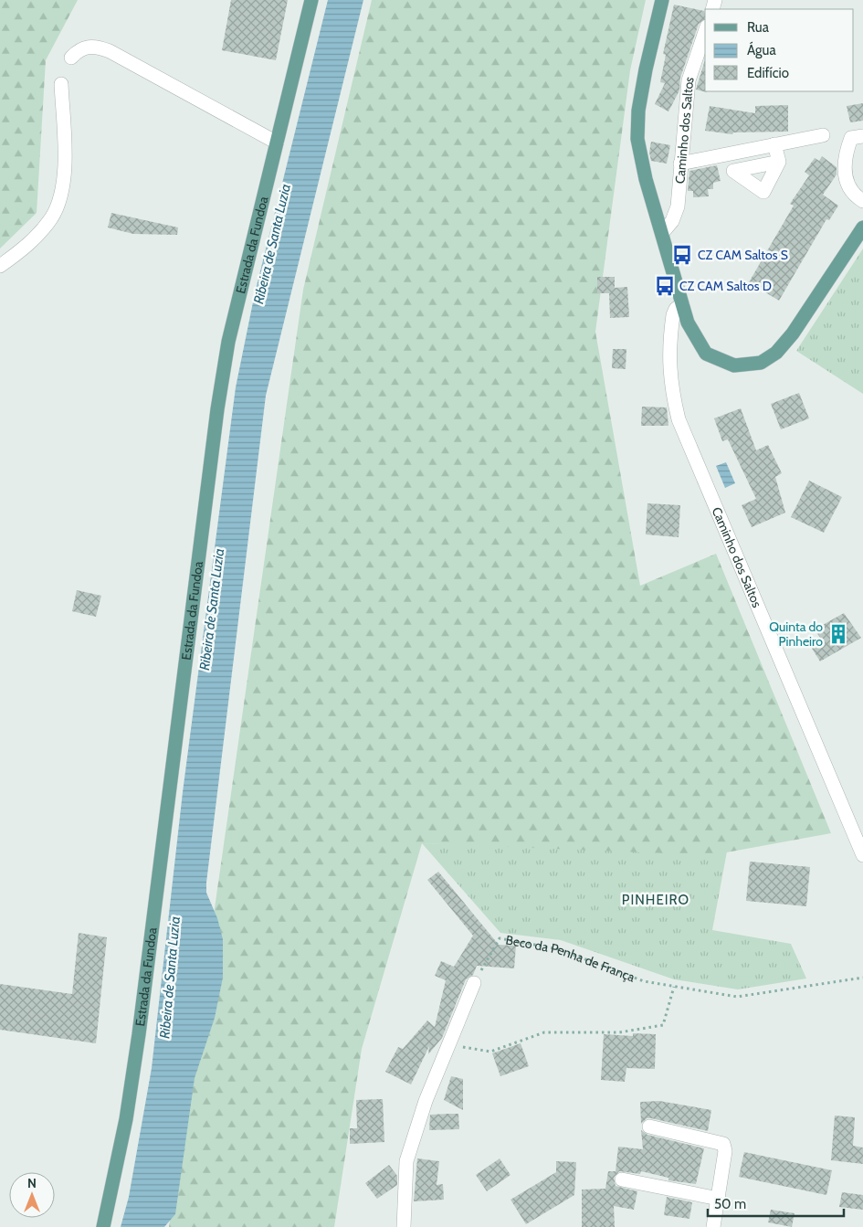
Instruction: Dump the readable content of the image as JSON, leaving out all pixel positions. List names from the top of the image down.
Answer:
{
  "streets": {
    "main road": ["Estrada da Fundoa"],
    "street": ["Caminho dos Saltos"],
    "path": ["Beco da Penha de França"]
  },
  "districts": ["PINHEIRO"],
  "water": ["Ribeira de Santa Luzia"],
  "places": {
    "bus stop": ["CZ CAM Saltos S", "CZ CAM Saltos D"],
    "building": ["Quinta do Pinheiro"]
  },
  "legend": ["Rua", "Água", "Edifício"],
  "scale_bar": "50 m",
  "north": "top"
}
